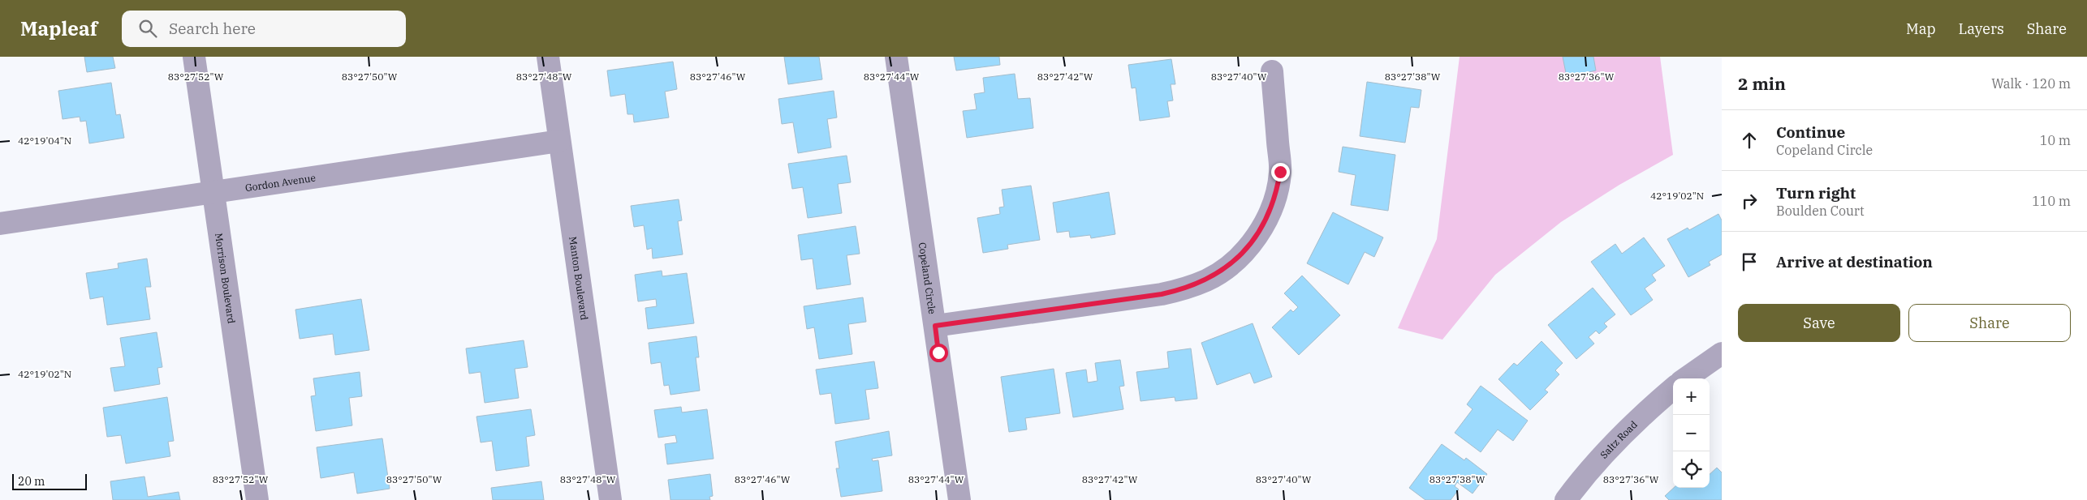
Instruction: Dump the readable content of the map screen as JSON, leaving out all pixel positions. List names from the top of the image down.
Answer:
{
  "streets": {
    "street": [
      "Gordon Avenue",
      "Copeland Circle",
      "Morrison Boulevard",
      "Manton Boulevard",
      "Saltz Road"
    ]
  },
  "crossings": [
    ["Gordon Avenue", "Morrison Boulevard"],
    ["Gordon Avenue", "Manton Boulevard"]
  ],
  "scale_bar": "20 m",
  "page": {
    "header": "Mapleaf",
    "search": "Search here",
    "nav": ["Map", "Layers", "Share"],
    "heading": ["2 min", "Walk · 120 m"],
    "list": [
      ["Continue", "Copeland Circle", "10 m"],
      ["Turn right", "Boulden Court", "110 m"],
      "Arrive at destination"
    ],
    "buttons": ["Save", "Share"],
    "map_buttons": ["+", "−"],
    "scale": "20 m"
  },
  "coordinates": [
    "83°27'52\"W",
    "83°27'50\"W",
    "83°27'48\"W",
    "83°27'46\"W",
    "83°27'44\"W",
    "83°27'42\"W",
    "83°27'40\"W",
    "83°27'38\"W",
    "83°27'36\"W",
    "42°19'04\"N",
    "42°19'02\"N"
  ]
}
